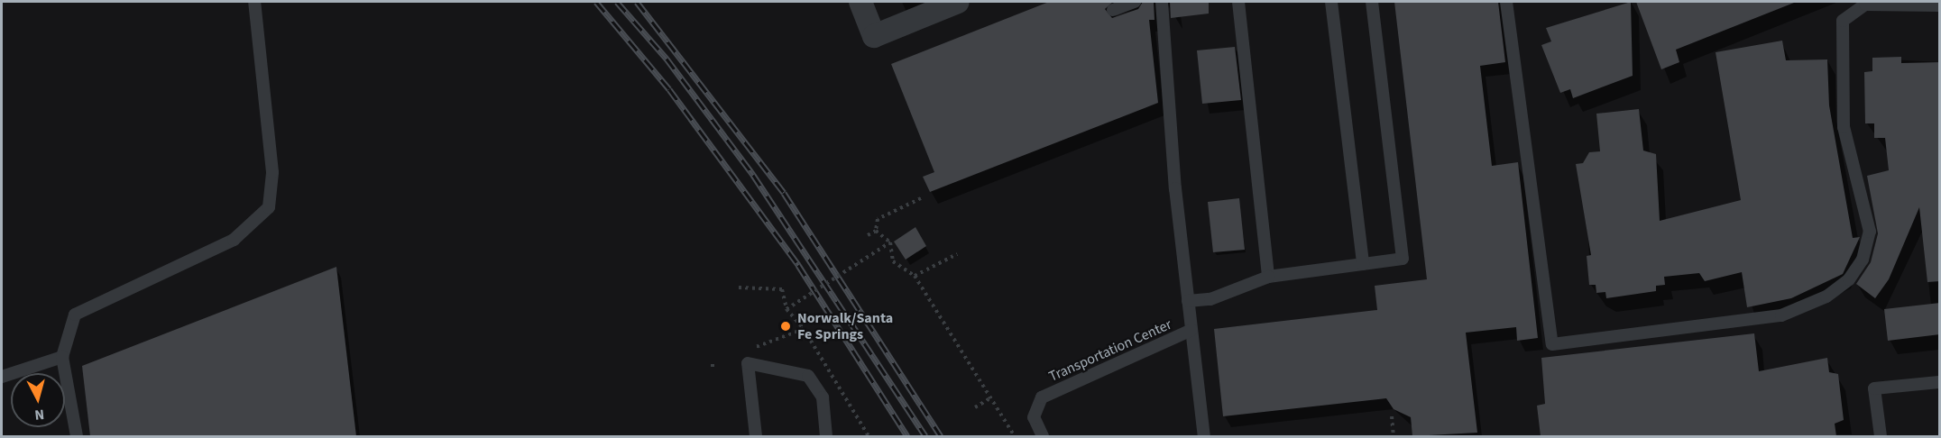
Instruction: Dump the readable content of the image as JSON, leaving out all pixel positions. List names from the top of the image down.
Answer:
{
  "streets": {
    "lane": ["Transportation Center"]
  },
  "places": ["Norwalk/Santa Fe Springs"],
  "north": "bottom"
}
